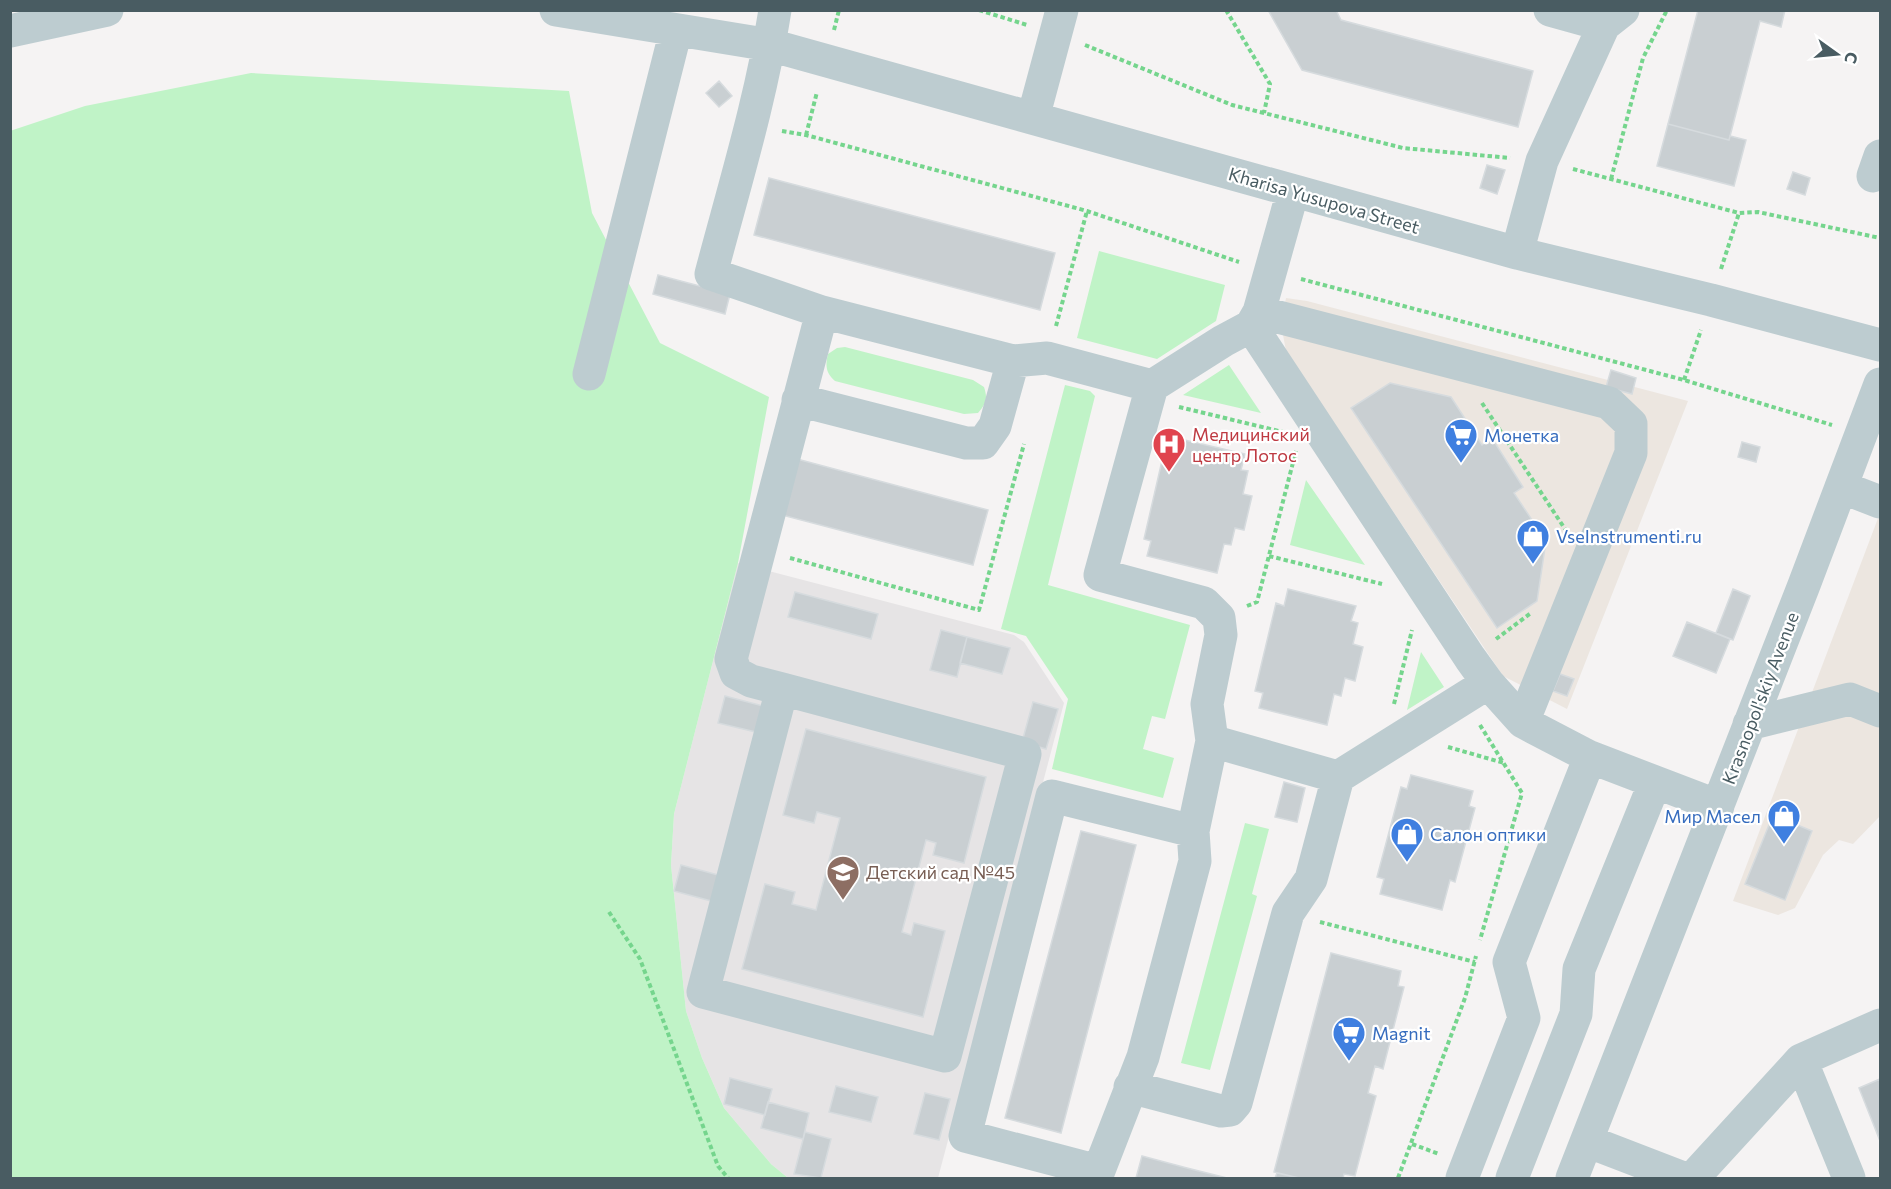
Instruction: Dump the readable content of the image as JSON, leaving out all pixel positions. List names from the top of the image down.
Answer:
{
  "streets": {
    "street": ["Kharisa Yusupova Street", "Krasnopol'skiy Avenue"]
  },
  "places": {
    "supermarket": ["Монетка", "Magnit"],
    "hospital": ["Медицинский центр Лотос"],
    "shop": ["VseInstrumenti.ru", "Мир Масел", "Салон оптики"],
    "school or university": ["Детский сад №45"]
  },
  "north": "right"
}
